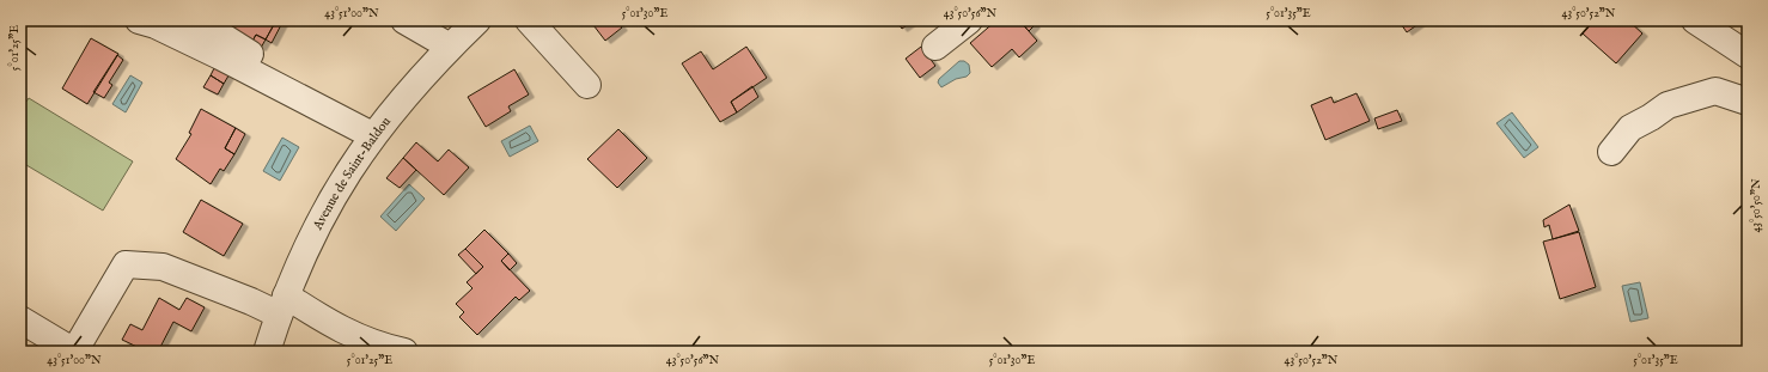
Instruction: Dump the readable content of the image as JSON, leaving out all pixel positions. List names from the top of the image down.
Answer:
{
  "streets": {
    "street": ["Avenue de Saint-Baldou"]
  },
  "coordinates": [
    "43°51'00\"N",
    "5°01'30\"E",
    "43°50'56\"N",
    "5°01'35\"E",
    "43°50'52\"N",
    "5°01'25\"E",
    "43°50'50\"N"
  ]
}
